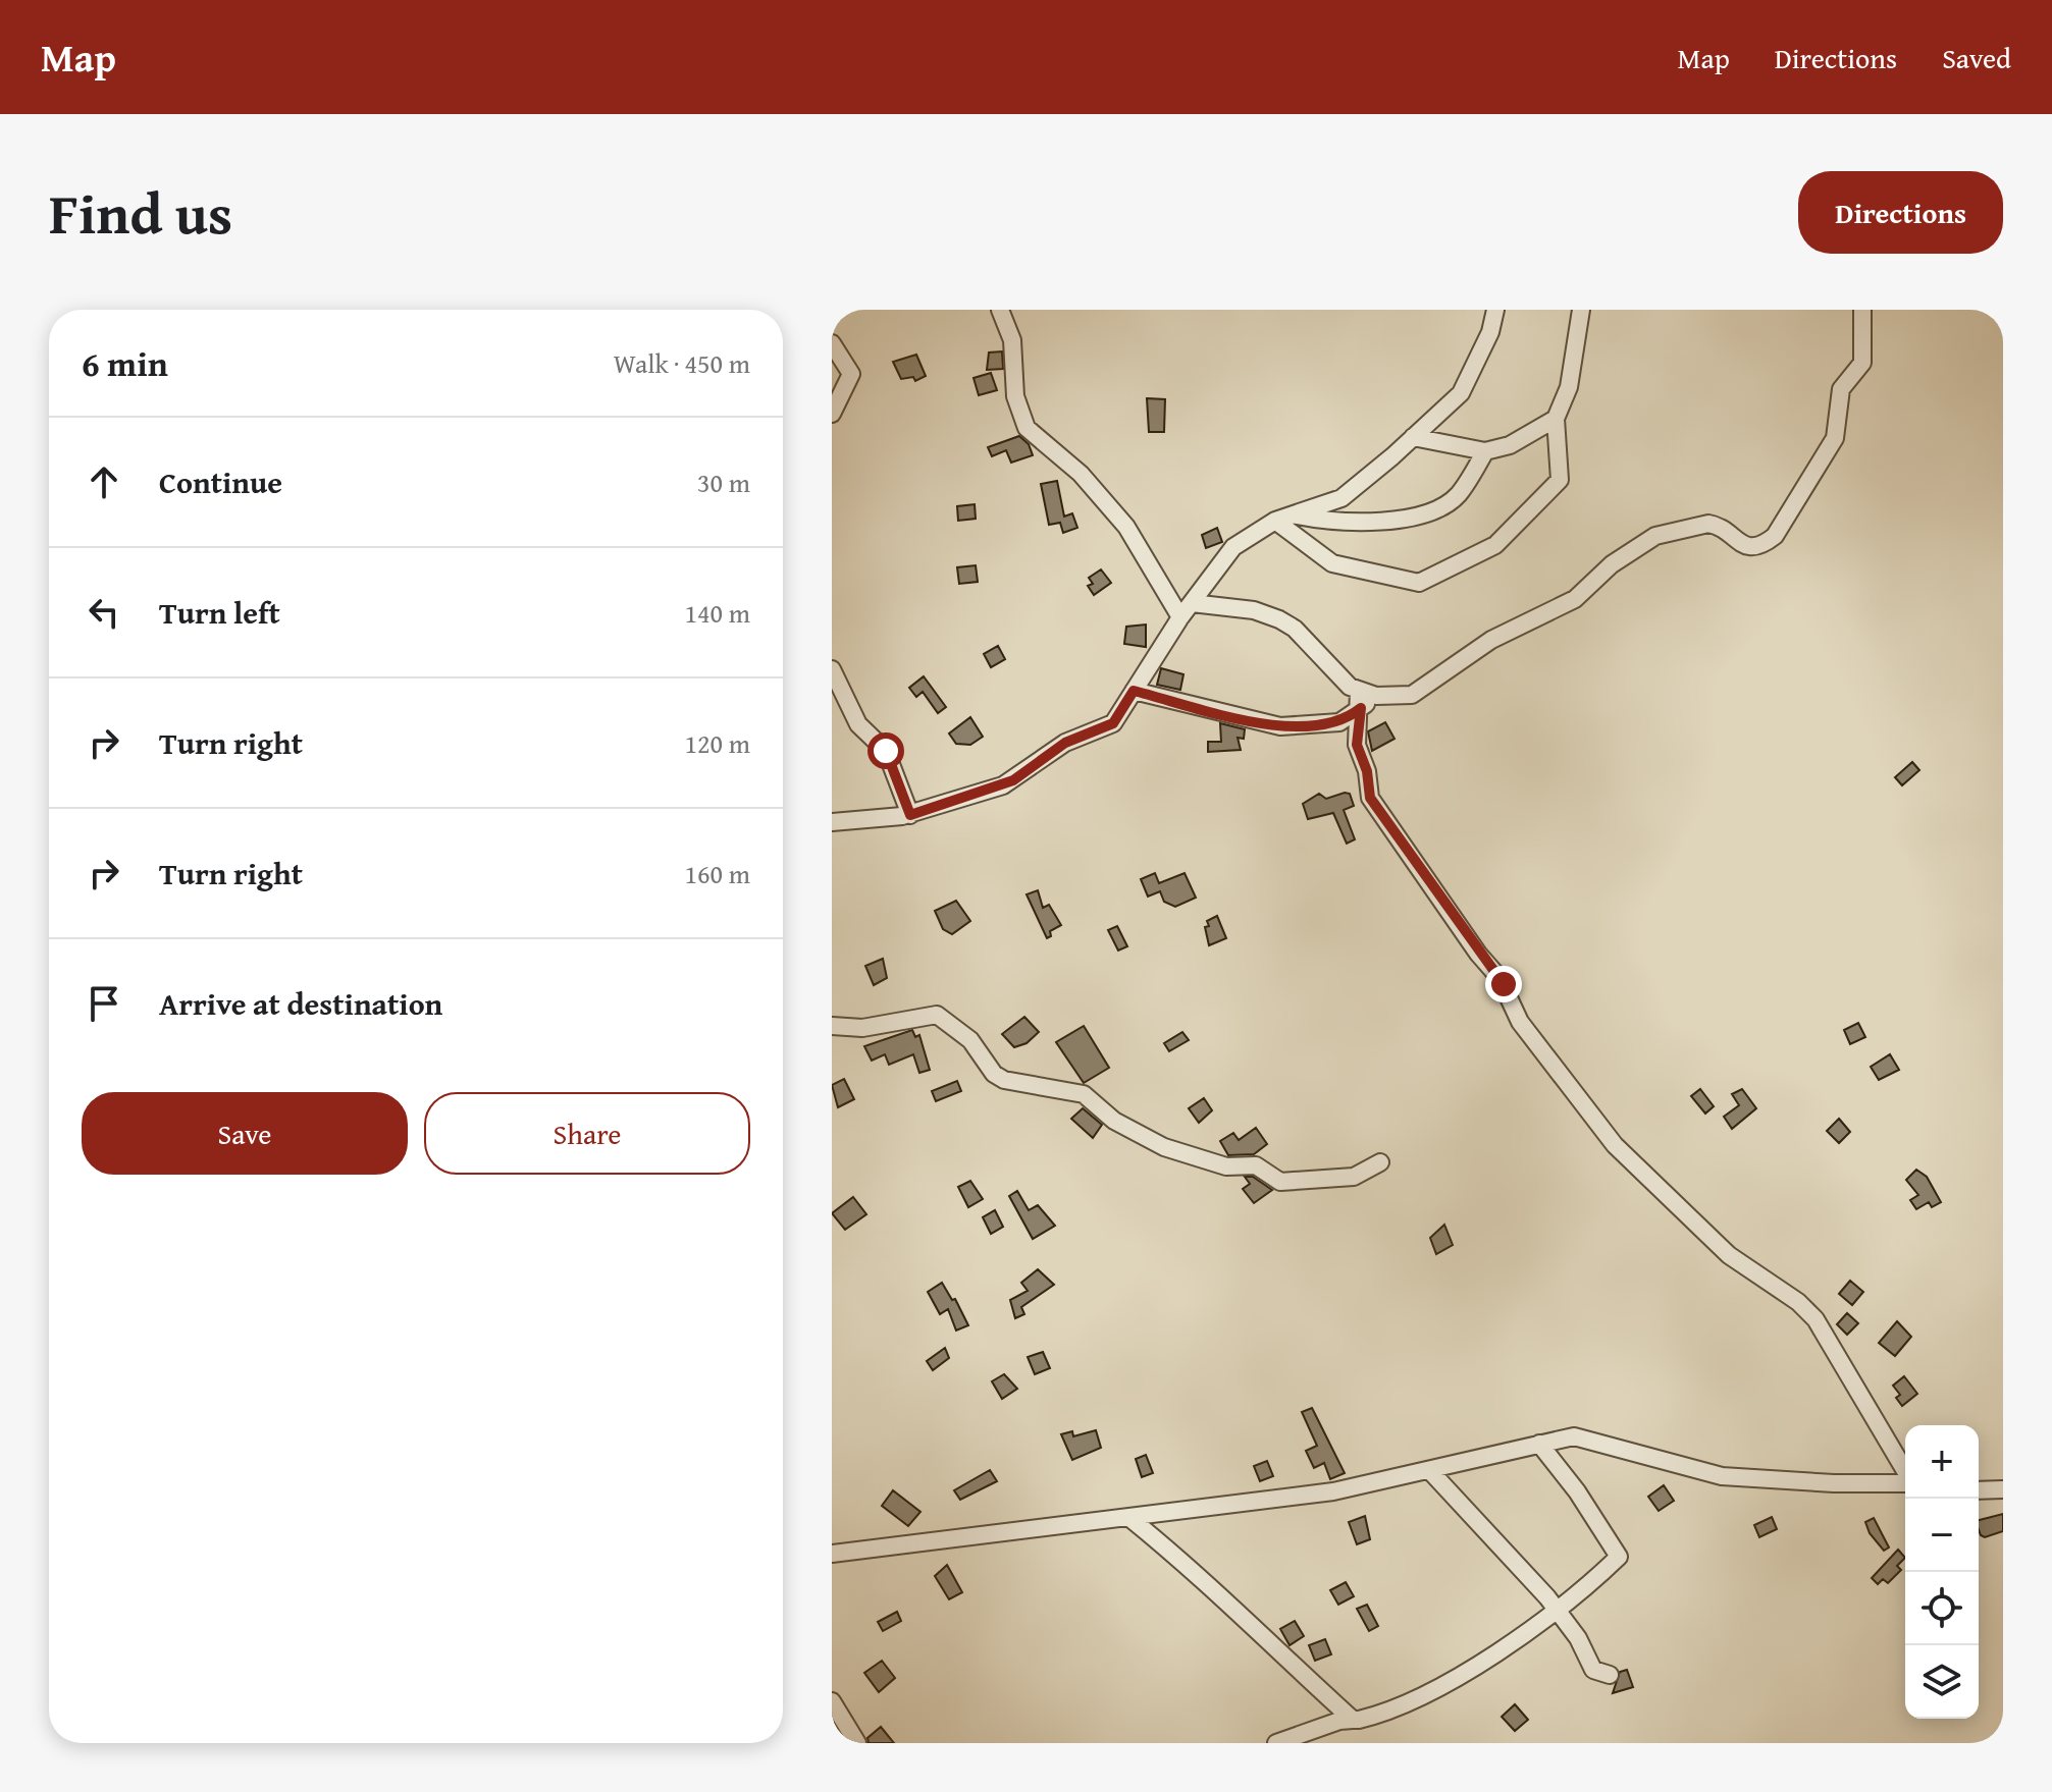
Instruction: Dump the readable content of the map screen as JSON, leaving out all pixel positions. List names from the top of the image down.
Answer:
{
  "page": {
    "header": "Map",
    "nav": ["Map", "Directions", "Saved"],
    "title": "Find us",
    "buttons": [
      "Directions",
      ["Save", "Share"]
    ],
    "heading": ["6 min", "Walk · 450 m"],
    "list": [
      ["Continue", "30 m"],
      ["Turn left", "140 m"],
      ["Turn right", "120 m"],
      ["Turn right", "160 m"],
      "Arrive at destination"
    ],
    "map_buttons": ["+", "−"]
  }
}
